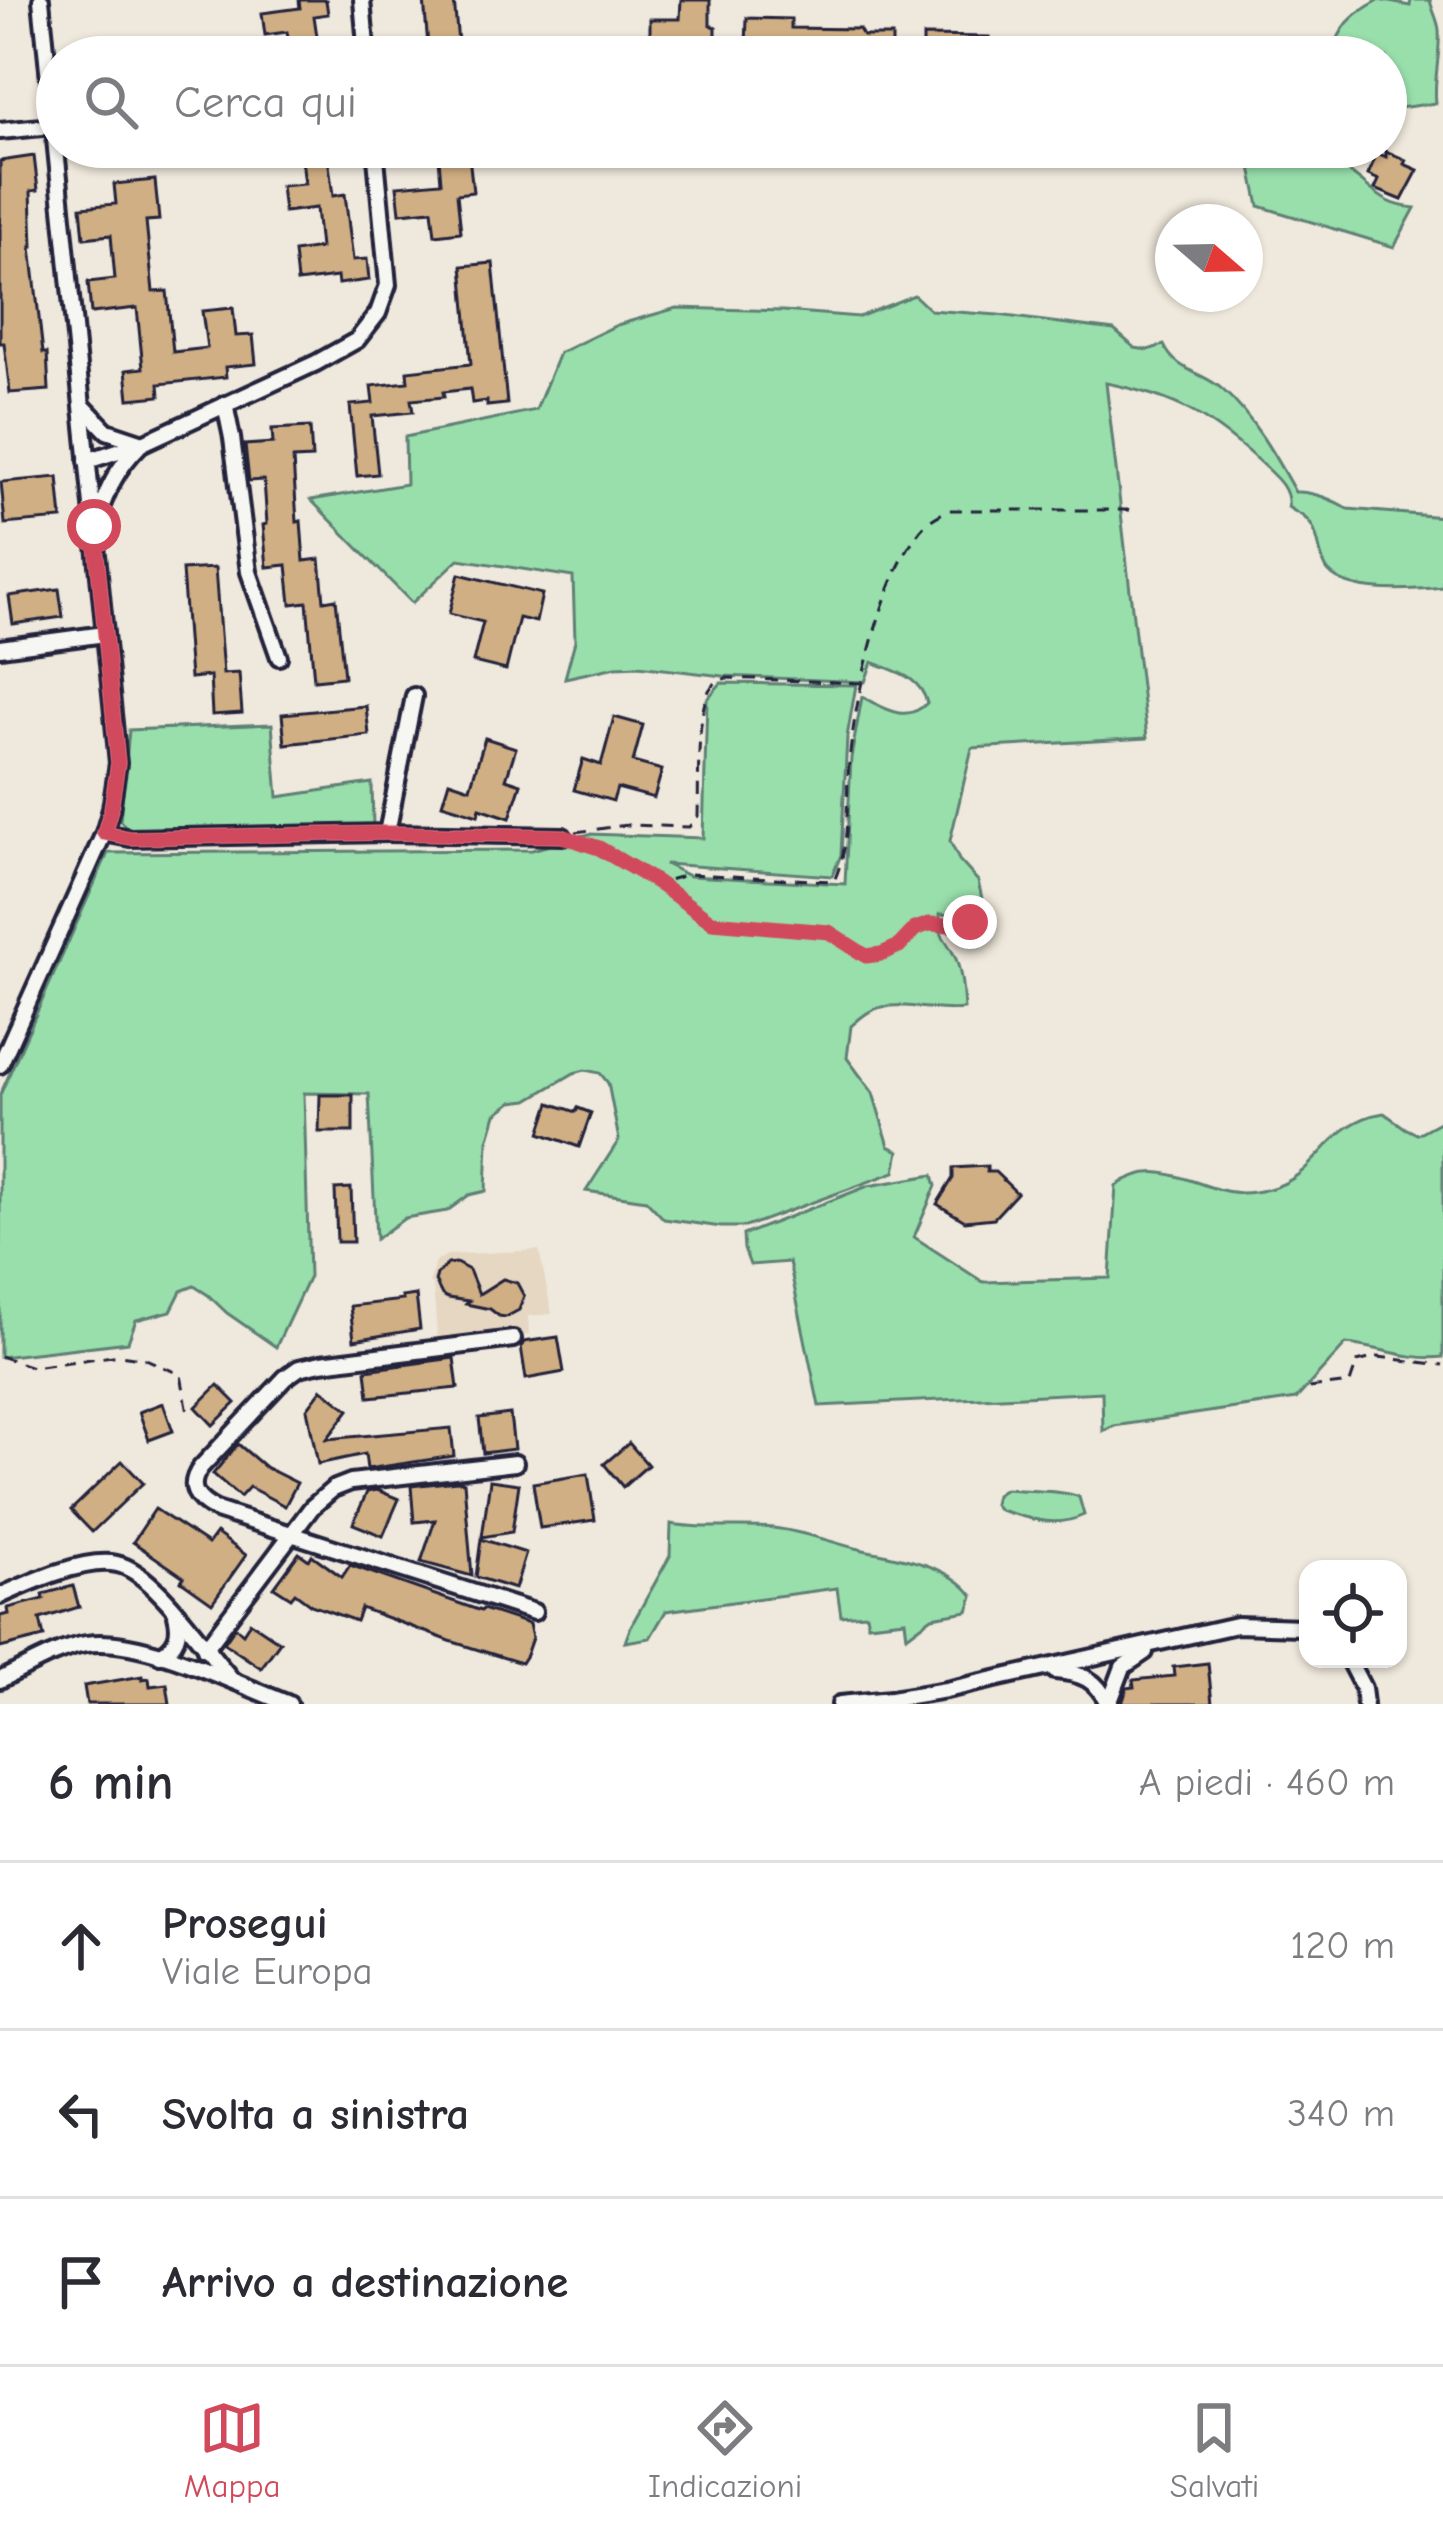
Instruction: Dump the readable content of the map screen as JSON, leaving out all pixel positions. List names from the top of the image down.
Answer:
{
  "north": "right",
  "page": {
    "search": "Cerca qui",
    "heading": ["6 min", "A piedi · 460 m"],
    "list": [
      ["Prosegui", "Viale Europa", "120 m"],
      ["Svolta a sinistra", "340 m"],
      "Arrivo a destinazione"
    ],
    "nav": ["Mappa", "Indicazioni", "Salvati"]
  }
}
